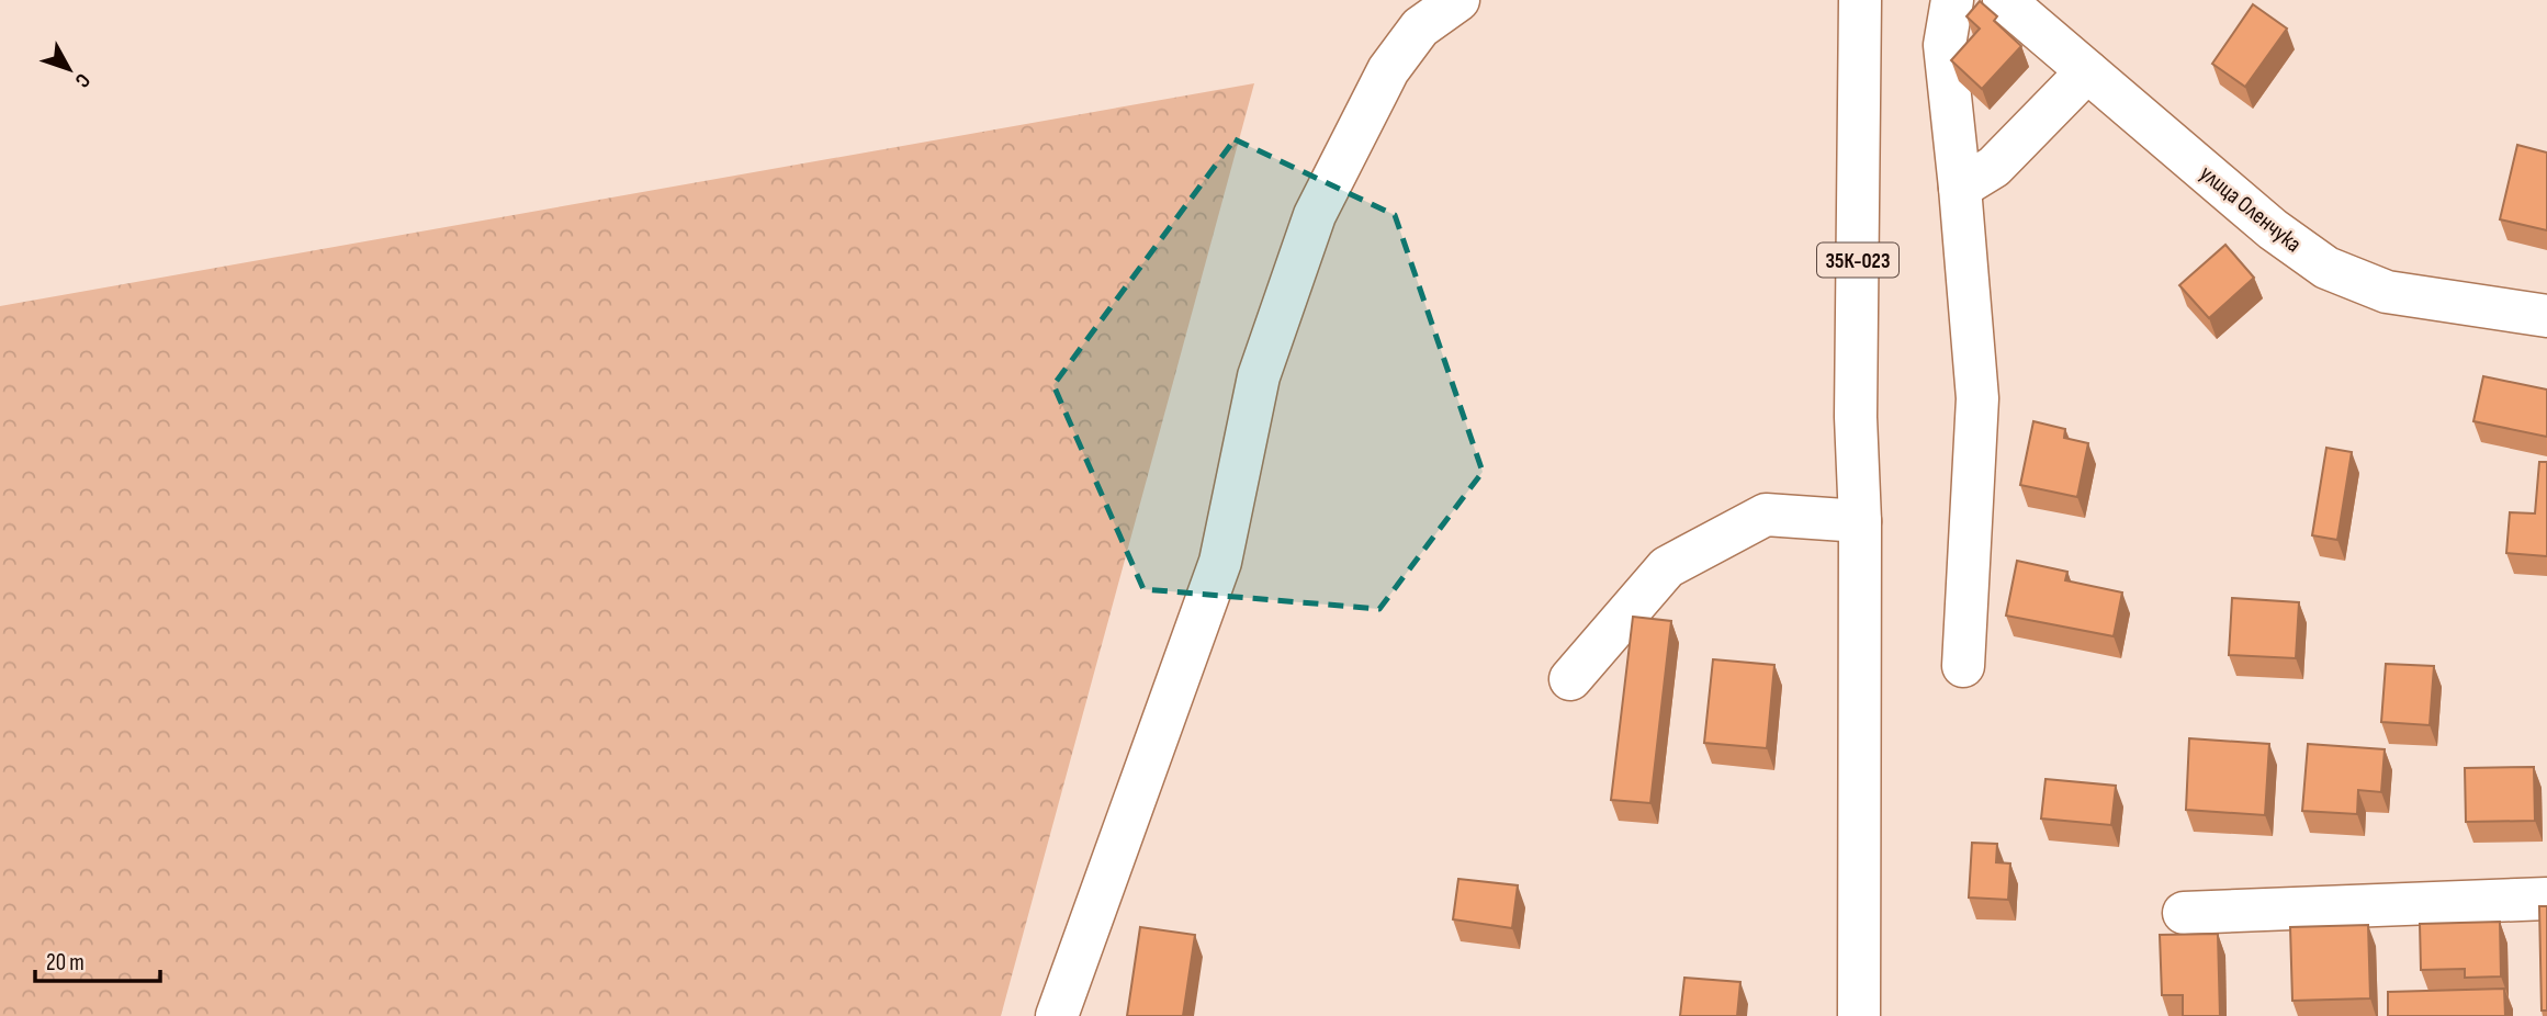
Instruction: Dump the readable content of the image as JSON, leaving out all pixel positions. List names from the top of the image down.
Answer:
{
  "streets": {
    "street": ["улица Оленчука", "35К-023"]
  },
  "scale_bar": "20 m",
  "north": "bottom right"
}
